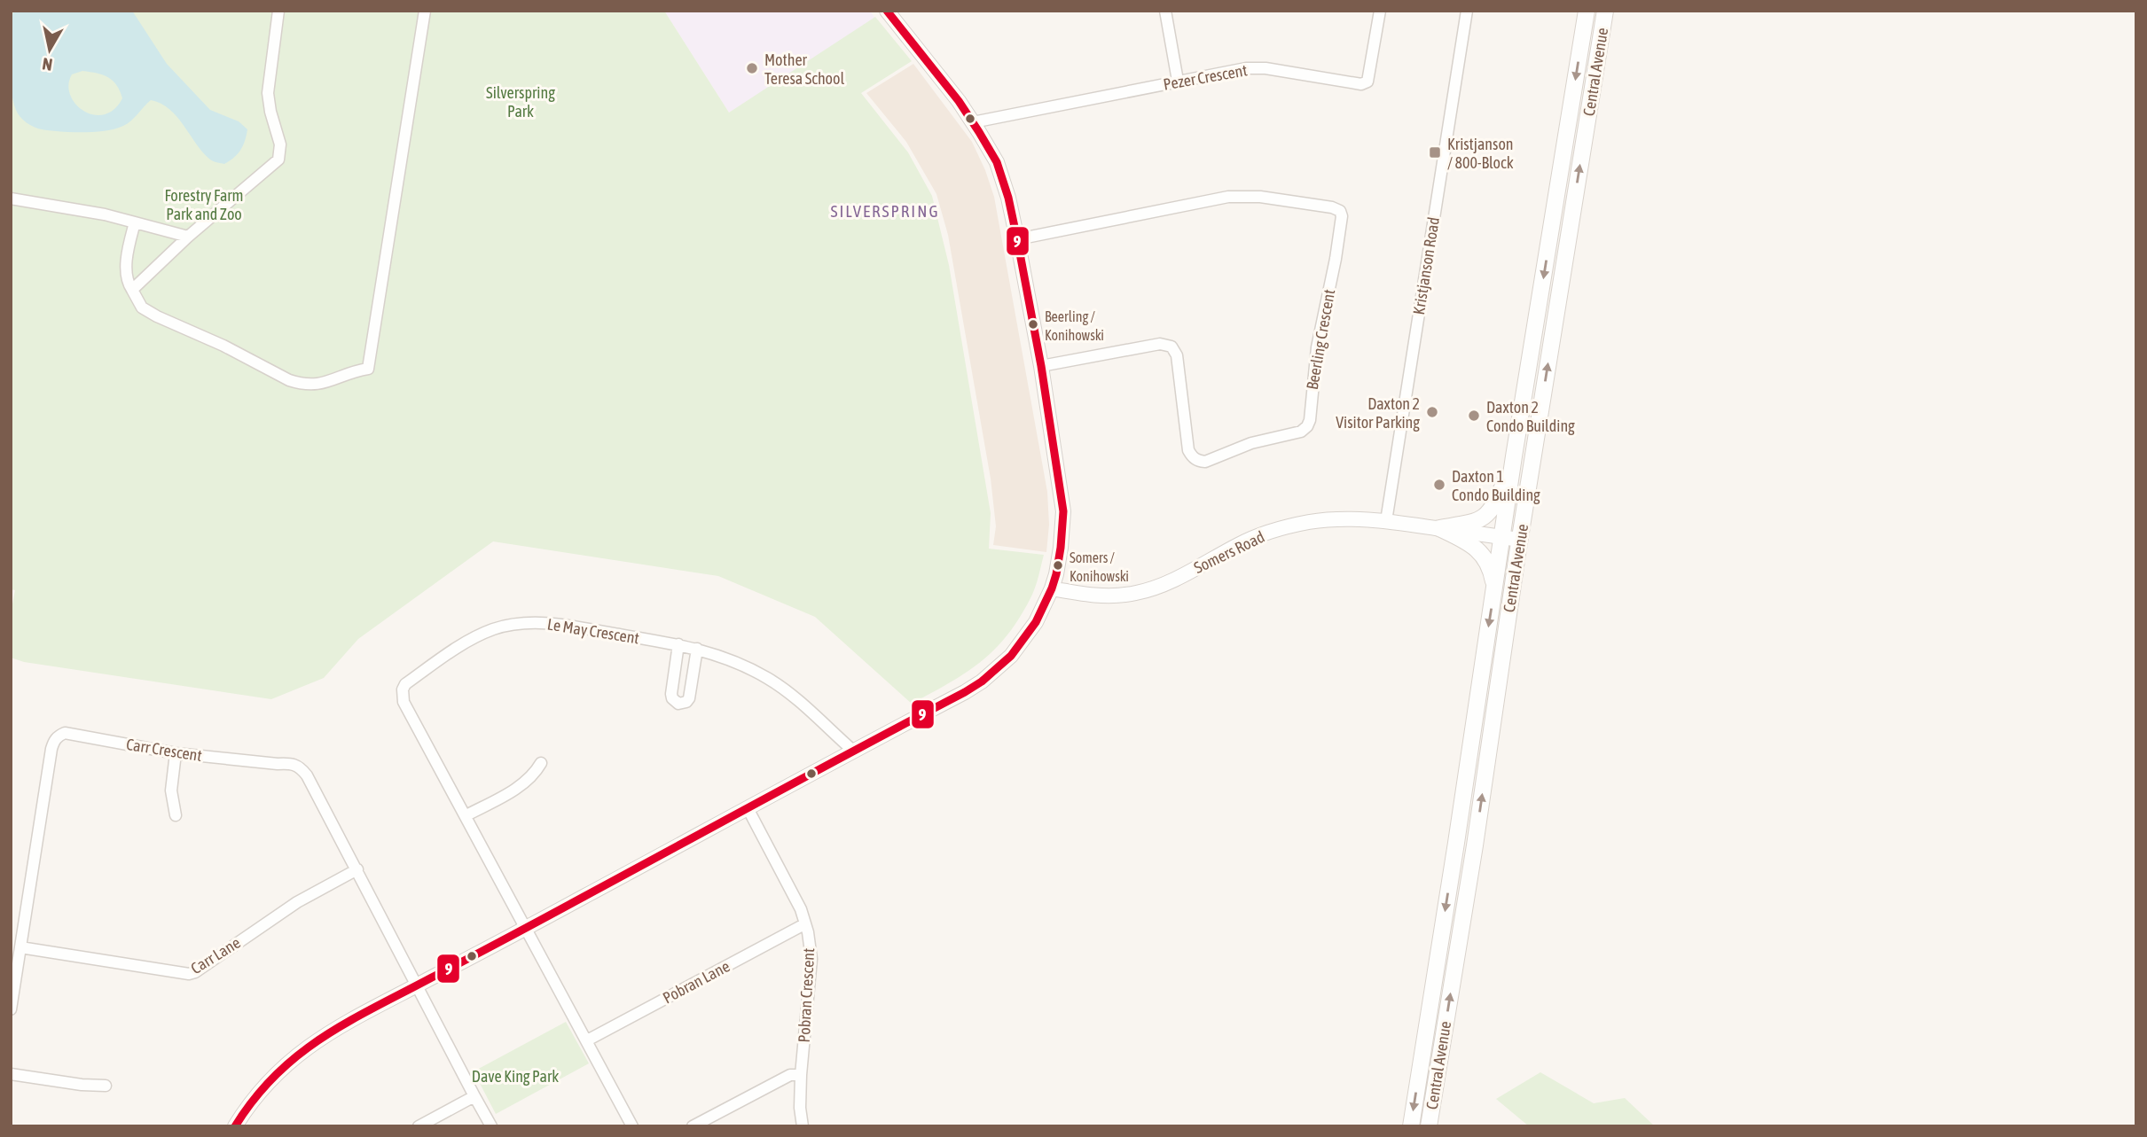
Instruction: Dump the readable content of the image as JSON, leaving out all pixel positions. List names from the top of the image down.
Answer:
{
  "streets": {
    "main road": ["Central Avenue"],
    "street": [
      "Pezer Crescent",
      "Kristjanson Road",
      "Beerling Crescent",
      "Somers Road",
      "Le May Crescent",
      "Carr Crescent",
      "Carr Lane",
      "Pobran Lane",
      "Pobran Crescent"
    ]
  },
  "crossings": [
    ["Central Avenue", "Somers Road"],
    ["Kristjanson Road", "Somers Road"],
    ["Carr Crescent", "Carr Lane"],
    ["Pobran Lane", "Pobran Crescent"]
  ],
  "districts": ["SILVERSPRING"],
  "parks": ["Silverspring Park", "Forestry Farm Park and Zoo", "Dave King Park"],
  "places": {
    "other": [
      "Mother Teresa School",
      "Beerling / Konihowski",
      "Daxton 2 Visitor Parking",
      "Daxton 2 Condo Building",
      "Daxton 1 Condo Building",
      "Somers / Konihowski"
    ],
    "transit": ["Kristjanson / 800-Block"]
  },
  "lines": ["transit line 9"],
  "north": "bottom"
}
